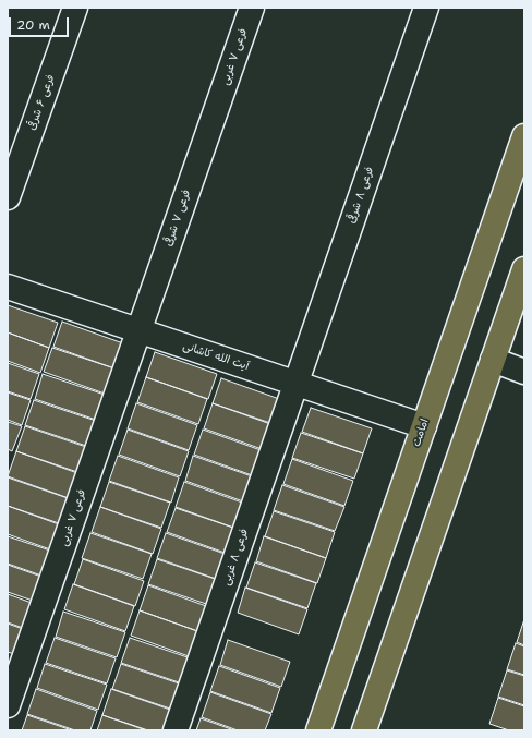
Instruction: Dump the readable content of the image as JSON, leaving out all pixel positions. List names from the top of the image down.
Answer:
{
  "streets": {
    "main road": ["امامت"],
    "street": [
      "فرعی ۷ غربی",
      "فرعی ۶ شرقی",
      "فرعی ۸ شرقی",
      "فرعی ۷ شرقی",
      "آیت الله کاشانی",
      "فرعی ۸ غربی"
    ]
  },
  "crossings": [
    ["فرعی ۷ غربی", "فرعی ۷ شرقی"],
    ["فرعی ۷ غربی", "آیت الله کاشانی"],
    ["فرعی ۸ شرقی", "آیت الله کاشانی"],
    ["فرعی ۸ شرقی", "فرعی ۸ غربی"],
    ["فرعی ۷ شرقی", "آیت الله کاشانی"],
    ["آیت الله کاشانی", "امامت"],
    ["آیت الله کاشانی", "فرعی ۸ غربی"]
  ],
  "scale_bar": "20 m"
}
